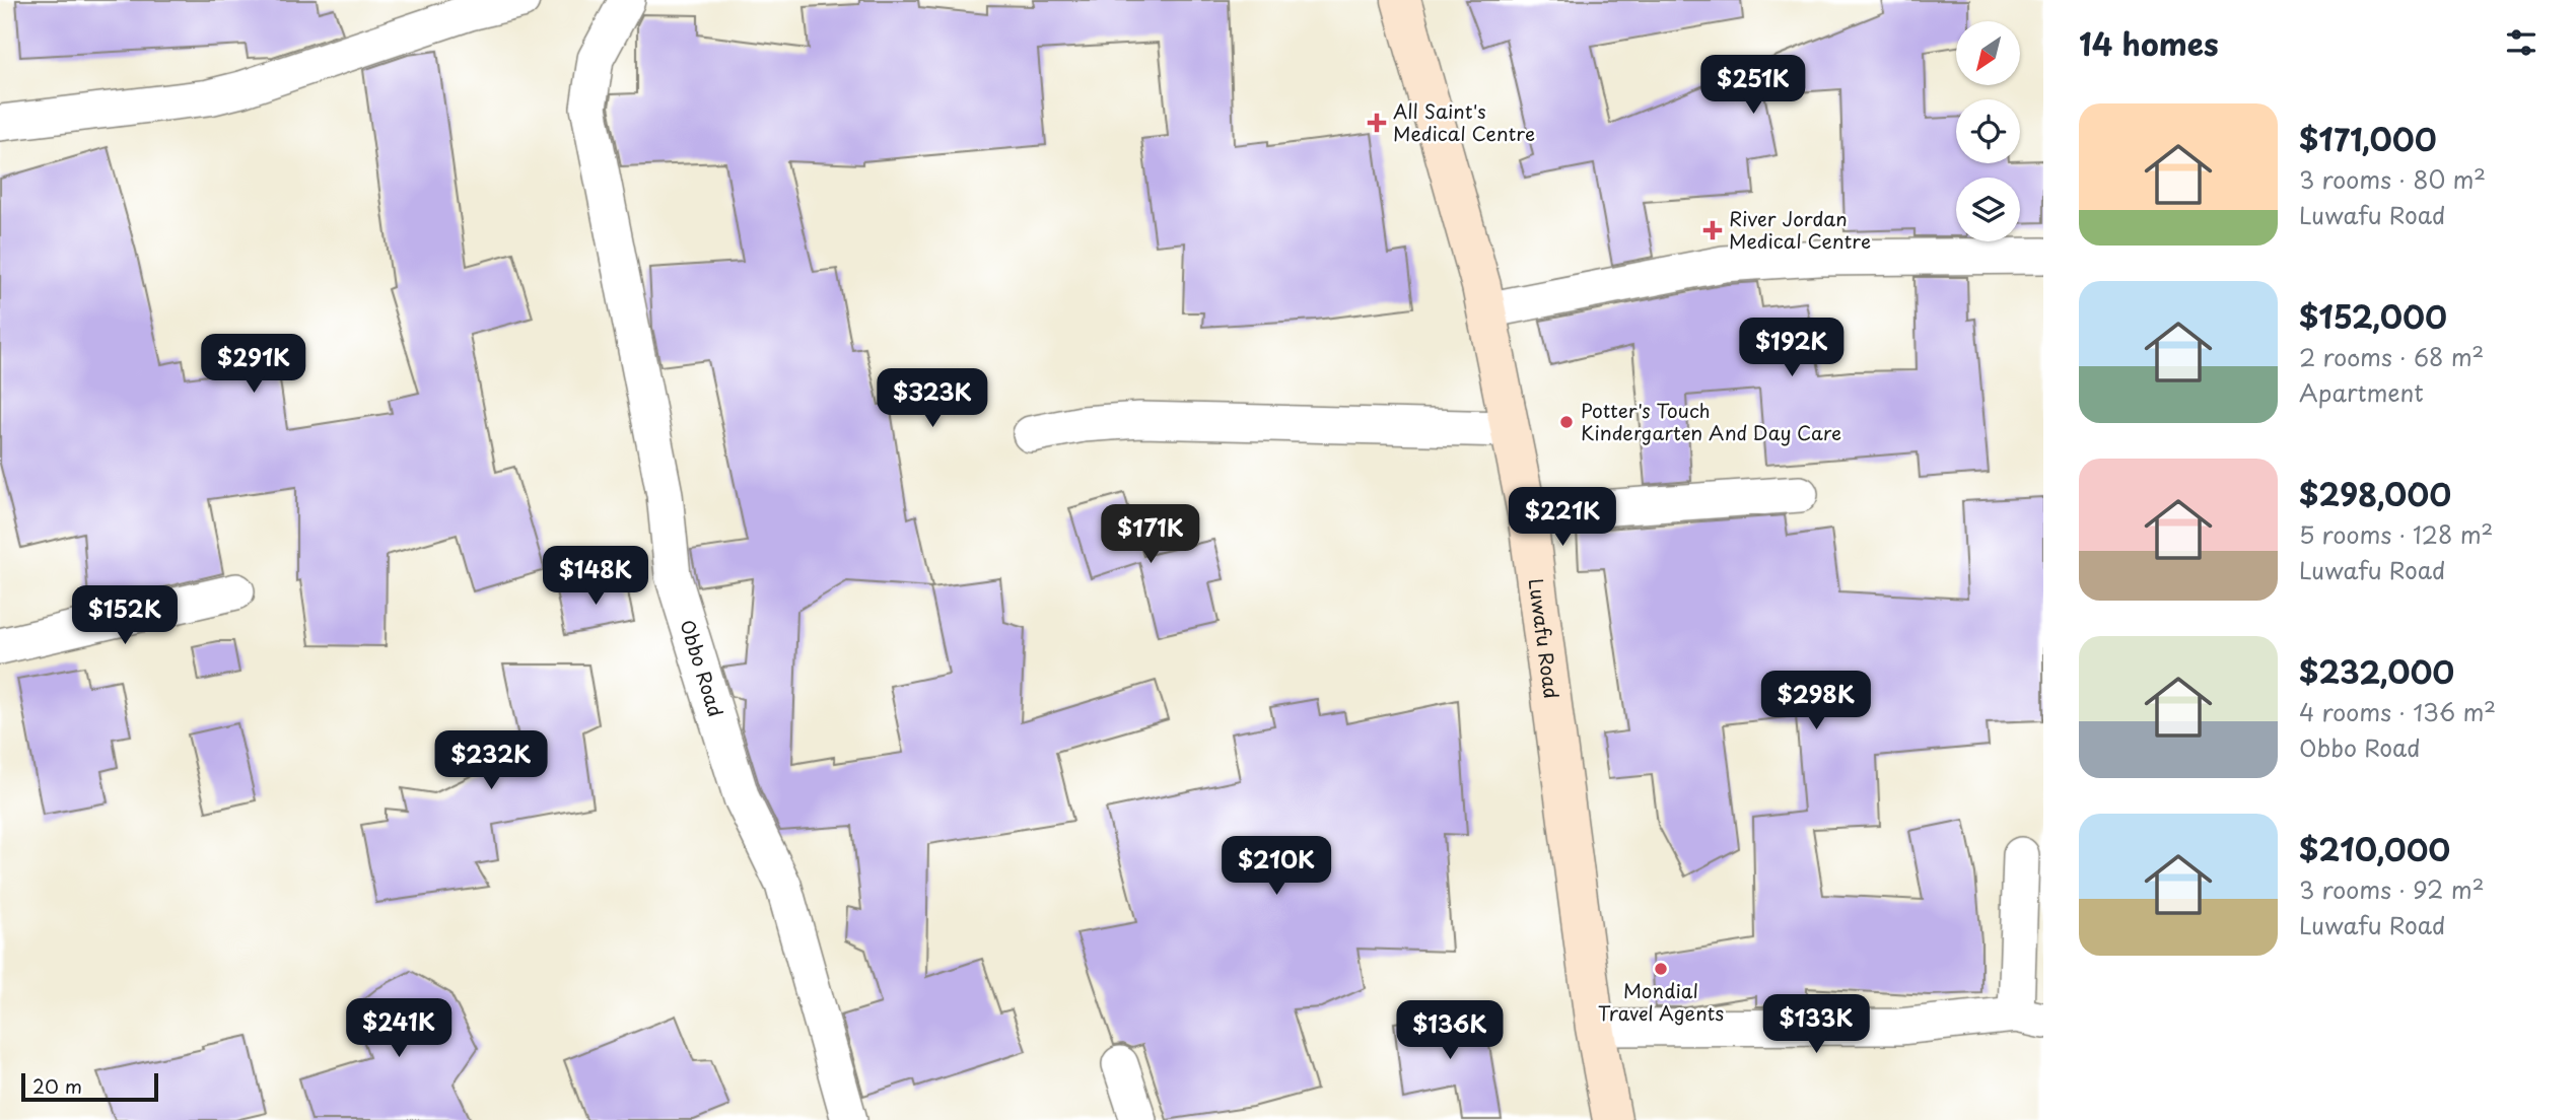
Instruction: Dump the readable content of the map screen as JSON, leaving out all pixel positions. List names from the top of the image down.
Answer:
{
  "streets": {
    "street": ["Luwafu Road", "Obbo Road"]
  },
  "places": {
    "health": ["All Saint's Medical Centre", "River Jordan Medical Centre"],
    "other": ["Potter's Touch Kindergarten And Day Care", "Mondial Travel Agents"]
  },
  "scale_bar": "20 m",
  "north": "bottom left",
  "page": {
    "heading": "14 homes",
    "price": [
      "$251K",
      "$192K",
      "$291K",
      "$323K",
      "$221K",
      "$171K",
      "$148K",
      "$152K",
      "$298K",
      "$232K",
      "$210K",
      "$133K",
      "$241K",
      "$136K"
    ],
    "list": [
      {
        "name": "$171,000",
        "note": "3 rooms · 80 m² · Luwafu Road"
      },
      {
        "name": "$152,000",
        "note": "2 rooms · 68 m² · Apartment"
      },
      {
        "name": "$298,000",
        "note": "5 rooms · 128 m² · Luwafu Road"
      },
      {
        "name": "$232,000",
        "note": "4 rooms · 136 m² · Obbo Road"
      },
      {
        "name": "$210,000",
        "note": "3 rooms · 92 m² · Luwafu Road"
      }
    ],
    "scale": "20 m"
  }
}
